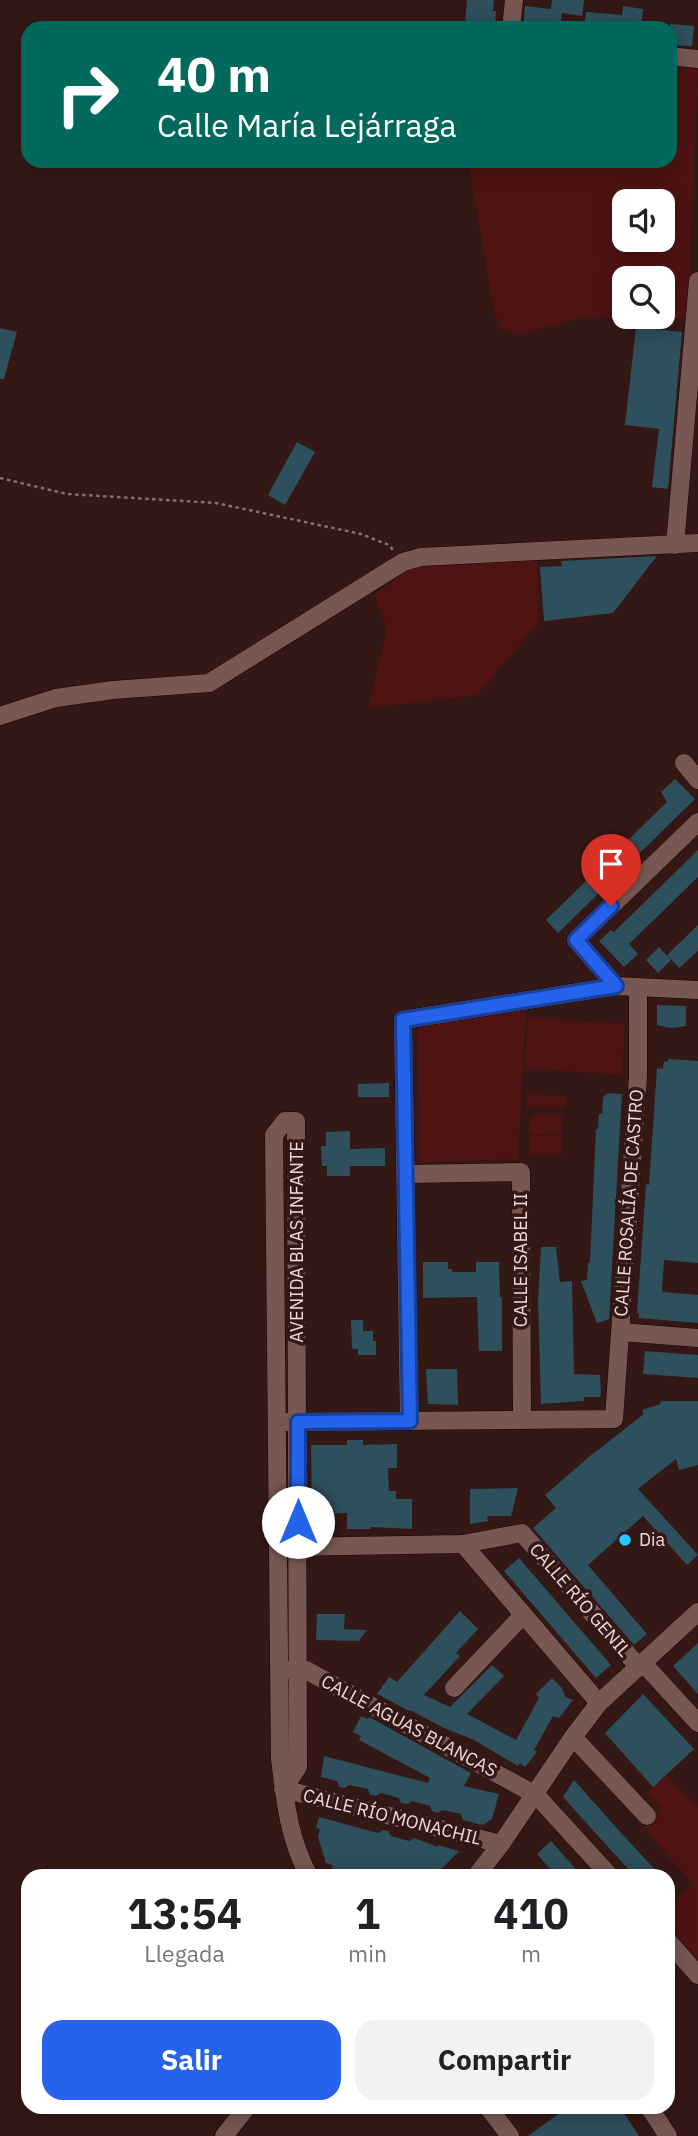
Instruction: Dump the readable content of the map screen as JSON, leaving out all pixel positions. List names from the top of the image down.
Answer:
{
  "streets": {
    "street": [
      "CALLE ROSALÍA DE CASTRO",
      "AVENIDA BLAS INFANTE",
      "CALLE ISABEL II",
      "CALLE RÍO GENIL",
      "CALLE AGUAS BLANCAS",
      "CALLE RÍO MONACHIL"
    ]
  },
  "crossings": [
    ["CALLE ROSALÍA DE CASTRO", "CALLE ISABEL II"],
    ["AVENIDA BLAS INFANTE", "CALLE AGUAS BLANCAS"],
    ["AVENIDA BLAS INFANTE", "CALLE RÍO MONACHIL"]
  ],
  "places": ["Dia"],
  "page": {
    "turn": ["40 m", "Calle María Lejárraga"],
    "eta": [
      "13:54",
      "Llegada",
      "1",
      "min",
      "410",
      "m"
    ],
    "buttons": ["Salir", "Compartir"]
  }
}
